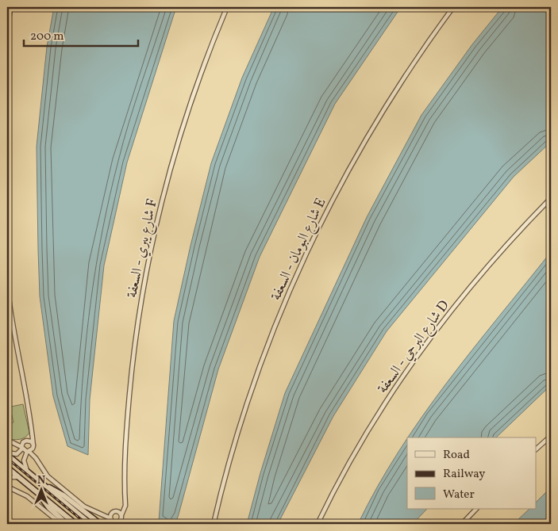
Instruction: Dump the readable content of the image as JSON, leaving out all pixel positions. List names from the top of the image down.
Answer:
{
  "streets": {
    "street": ["شارع يبري - السعفة F", "شارع البومان - السعفة E", "شارع البرحي - السعفة D"]
  },
  "legend": ["Road", "Railway", "Water"],
  "scale_bar": "200 m",
  "north": "top"
}
